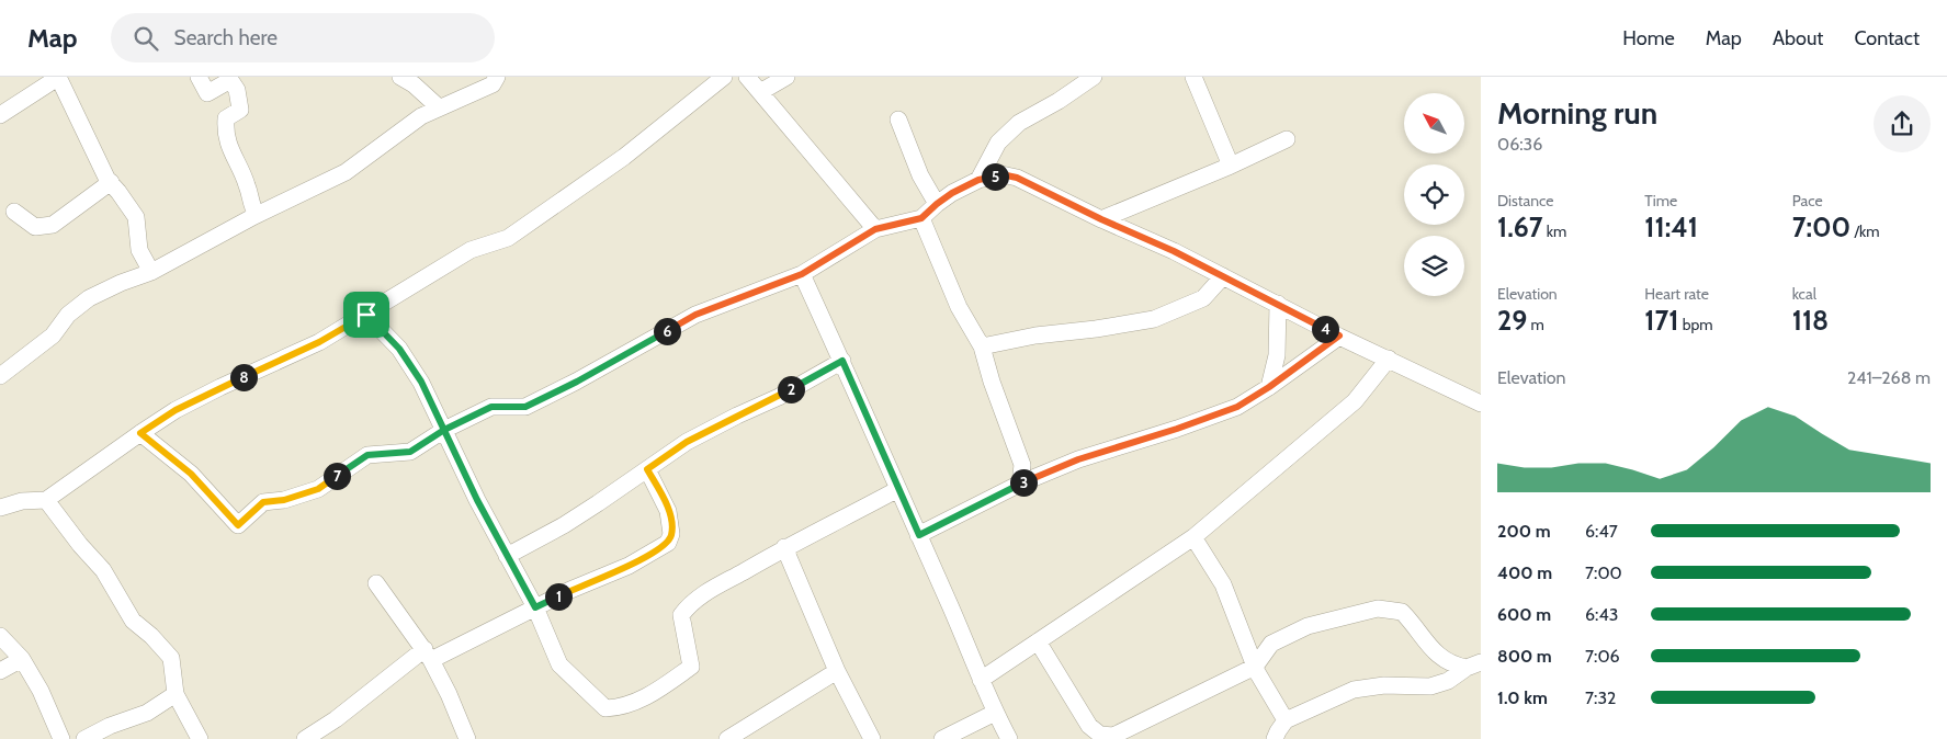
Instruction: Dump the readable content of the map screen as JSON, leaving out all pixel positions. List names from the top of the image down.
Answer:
{
  "north": "top left",
  "page": {
    "header": "Map",
    "search": "Search here",
    "nav": [
      "Home",
      "Map",
      "About",
      "Contact"
    ],
    "heading": ["Morning run", "06:36"],
    "pins": [
      "5",
      "4",
      "6",
      "8",
      "2",
      "7",
      "3",
      "1"
    ],
    "stats": [
      ["Distance", "1.67 km"],
      ["Time", "11:41"],
      ["Pace", "7:00 /km"],
      ["Elevation", "29 m"],
      ["Heart rate", "171 bpm"],
      ["kcal", "118"]
    ],
    "chart": ["Elevation", "241–268 m"],
    "list": [
      {
        "name": "200 m",
        "note": "6:47"
      },
      {
        "name": "400 m",
        "note": "7:00"
      },
      {
        "name": "600 m",
        "note": "6:43"
      },
      {
        "name": "800 m",
        "note": "7:06"
      },
      {
        "name": "1.0 km",
        "note": "7:32"
      }
    ]
  }
}
